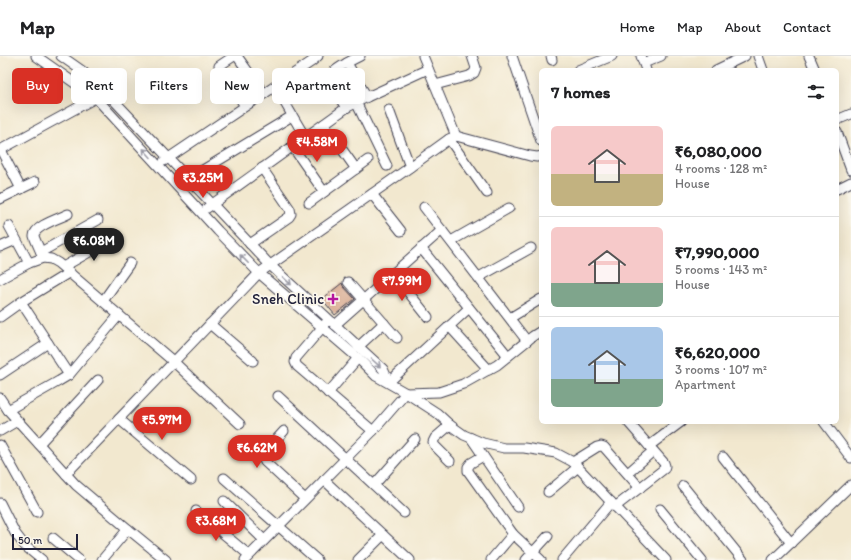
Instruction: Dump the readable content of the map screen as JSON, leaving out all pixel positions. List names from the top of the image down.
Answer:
{
  "places": {
    "health": ["Sneh Clinic"]
  },
  "scale_bar": "50 m",
  "page": {
    "header": "Map",
    "nav": [
      "Home",
      "Map",
      "About",
      "Contact"
    ],
    "chip": [
      "Buy",
      "Rent",
      "Filters",
      "New",
      "Apartment"
    ],
    "heading": "7 homes",
    "list": [
      {
        "name": "₹6,080,000",
        "note": "4 rooms · 128 m² · House"
      },
      {
        "name": "₹7,990,000",
        "note": "5 rooms · 143 m² · House"
      },
      {
        "name": "₹6,620,000",
        "note": "3 rooms · 107 m² · Apartment"
      }
    ],
    "price": [
      "₹4.58M",
      "₹3.25M",
      "₹6.08M",
      "₹7.99M",
      "₹5.97M",
      "₹6.62M",
      "₹3.68M"
    ],
    "scale": "50 m"
  }
}
